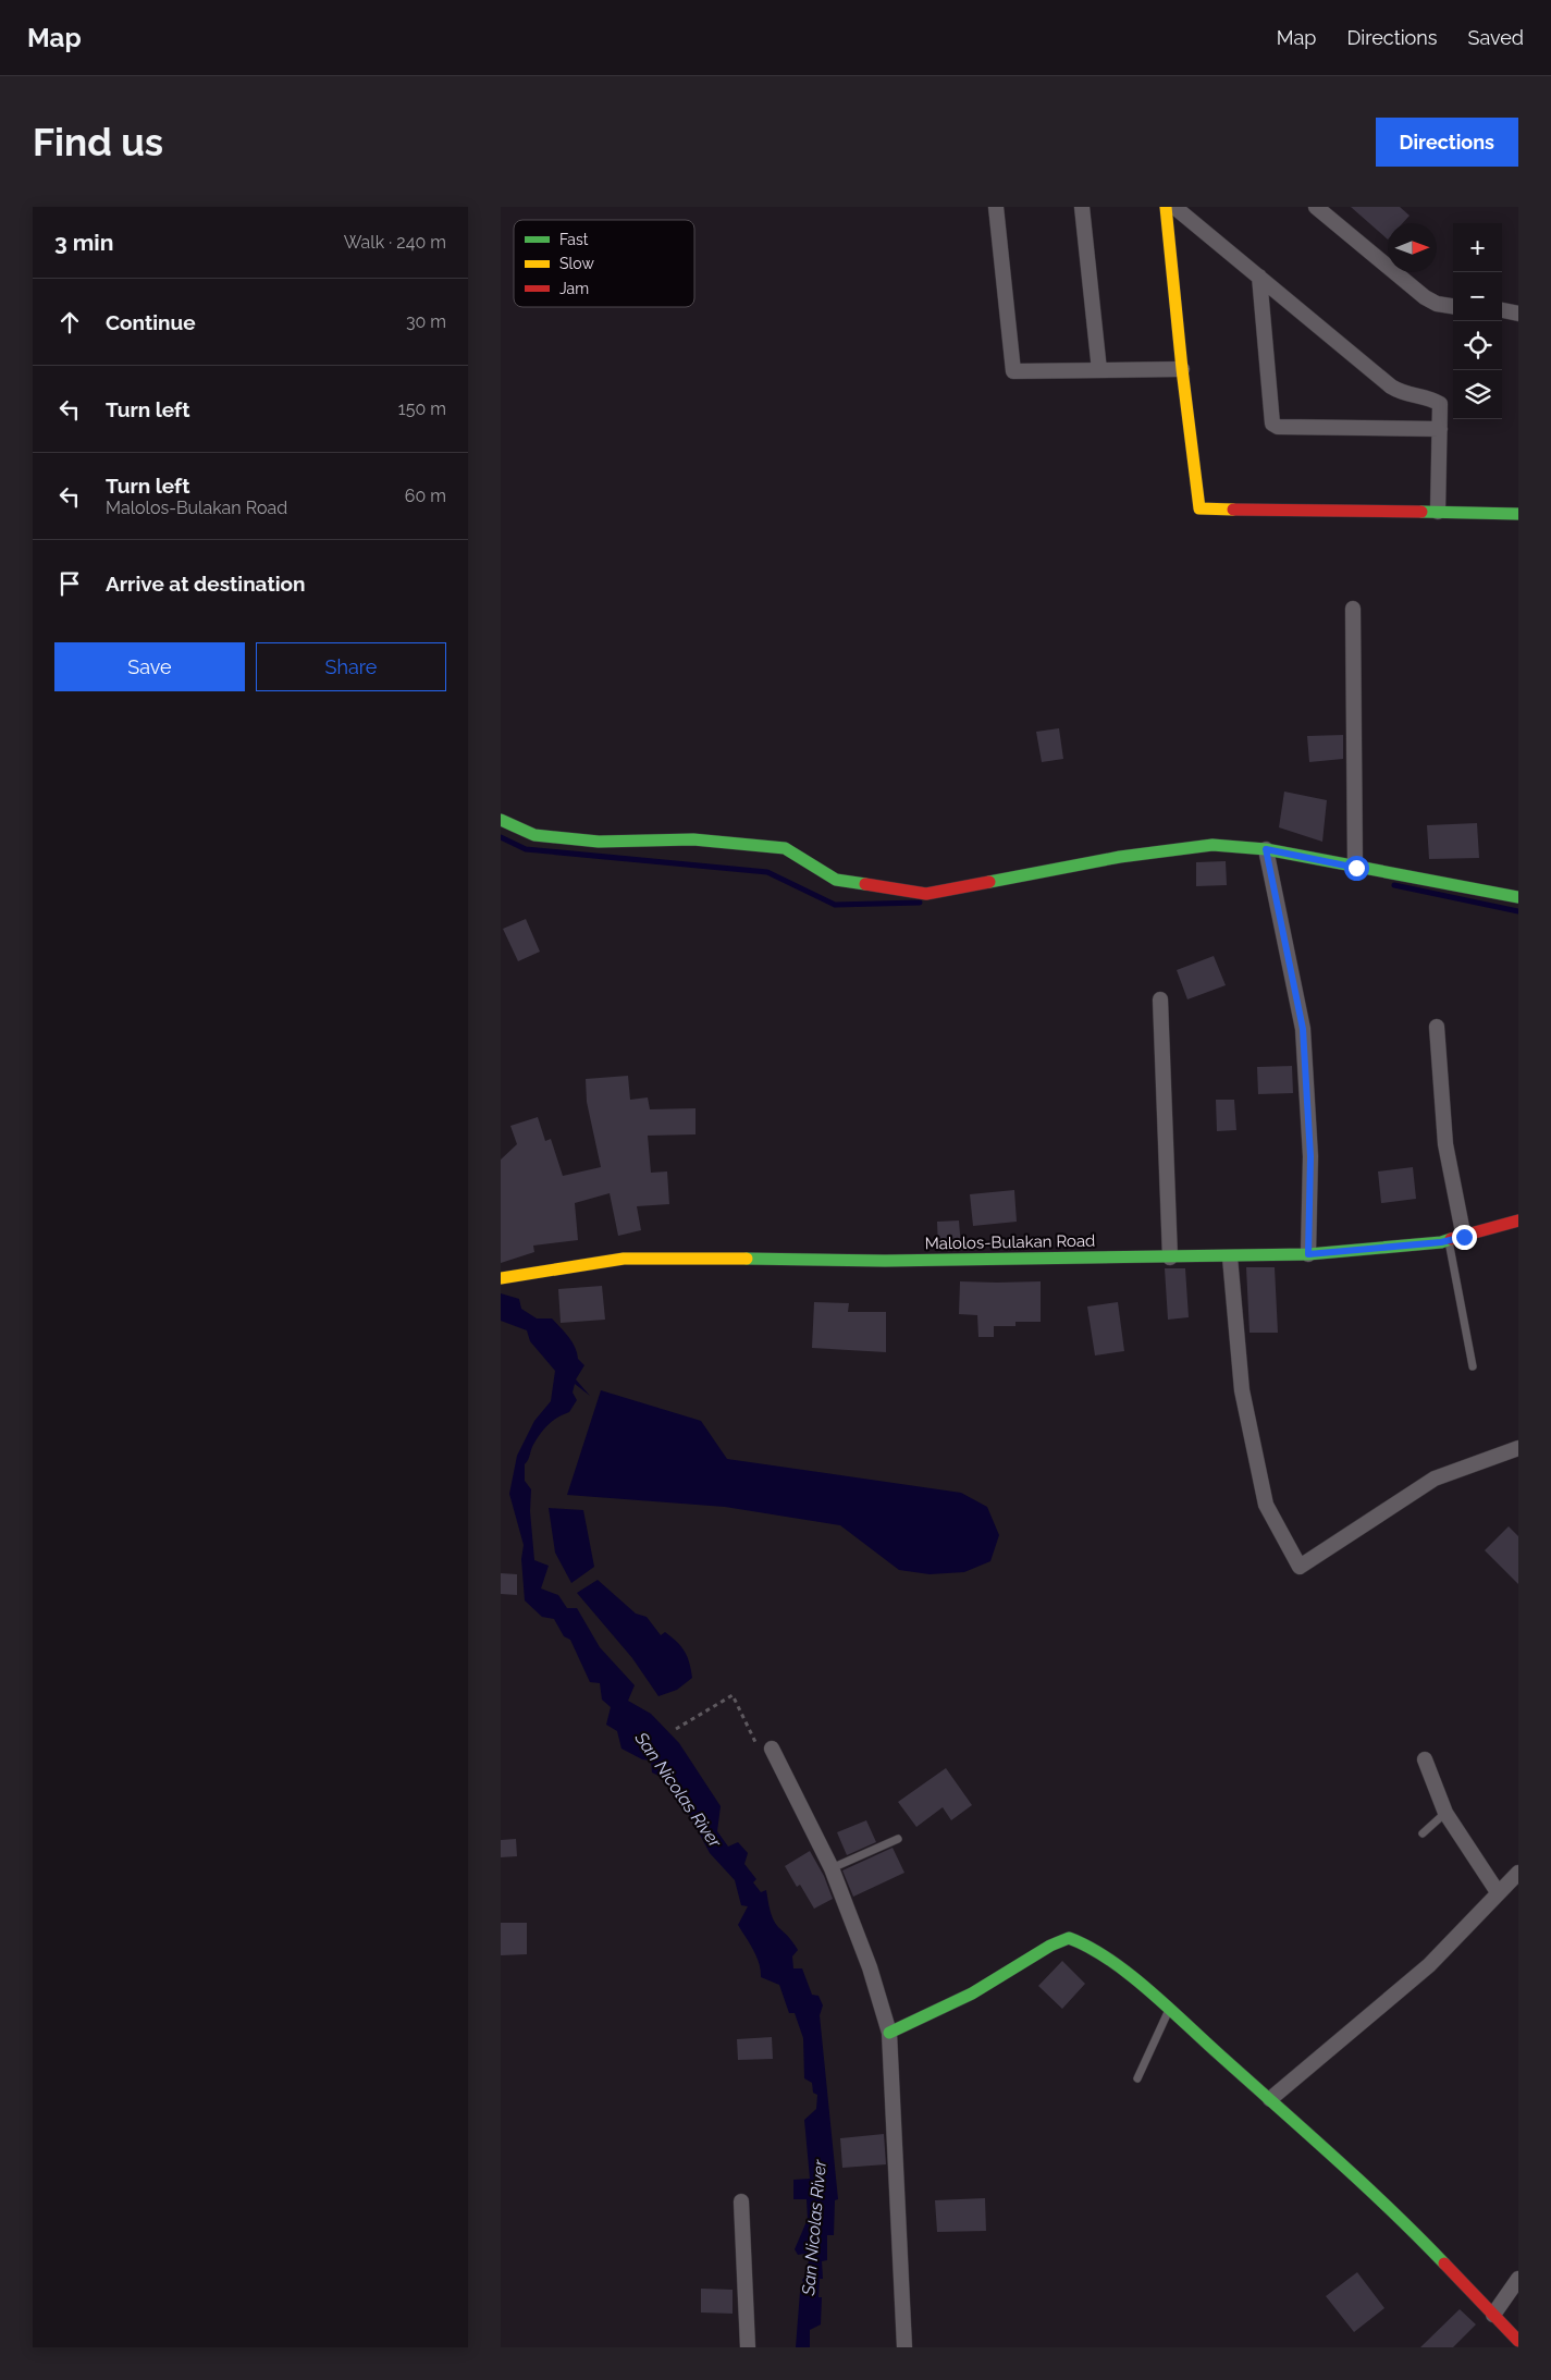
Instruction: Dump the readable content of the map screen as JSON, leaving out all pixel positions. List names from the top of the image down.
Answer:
{
  "streets": {
    "street": ["Malolos-Bulakan Road"]
  },
  "water": ["San Nicolas River"],
  "legend": ["Fast", "Slow", "Jam"],
  "north": "right",
  "page": {
    "header": "Map",
    "nav": ["Map", "Directions", "Saved"],
    "buttons": [
      "Directions",
      ["Save", "Share"]
    ],
    "title": "Find us",
    "heading": ["3 min", "Walk · 240 m"],
    "map_buttons": ["+", "−"],
    "list": [
      ["Continue", "30 m"],
      ["Turn left", "150 m"],
      ["Turn left", "Malolos-Bulakan Road", "60 m"],
      "Arrive at destination"
    ]
  }
}
